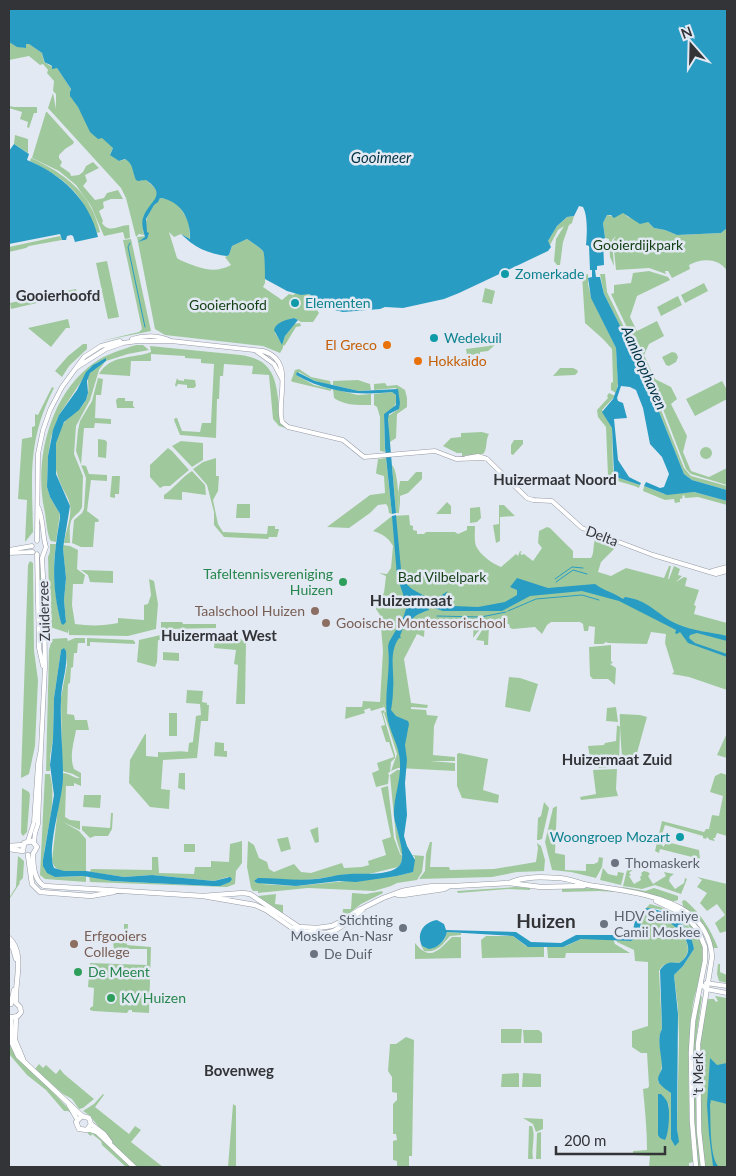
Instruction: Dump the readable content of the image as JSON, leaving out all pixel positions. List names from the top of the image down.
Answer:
{
  "streets": {
    "main road": ["'t Merk"],
    "street": ["Delta", "Zuiderzee"]
  },
  "districts": [
    "Gooierhoofd",
    "Huizermaat Noord",
    "Huizermaat",
    "Huizermaat West",
    "Huizermaat Zuid",
    "Huizen",
    "Bovenweg"
  ],
  "water": ["Gooimeer", "Aanloophaven"],
  "parks": ["Gooierdijkpark", "Gooierhoofd", "Bad Vilbelpark"],
  "places": [
    "Zomerkade",
    "Elementen",
    "Wedekuil",
    "El Greco",
    "Hokkaido",
    "Tafeltennisvereniging Huizen",
    "Taalschool Huizen",
    "Gooische Montessorischool",
    "Woongroep Mozart",
    "Thomaskerk",
    "HDV Selimiye Camii Moskee",
    "Stichting Moskee An-Nasr",
    "Erfgooiers College",
    "De Duif",
    "De Meent",
    "KV Huizen"
  ],
  "scale_bar": "200 m",
  "north": "top"
}
